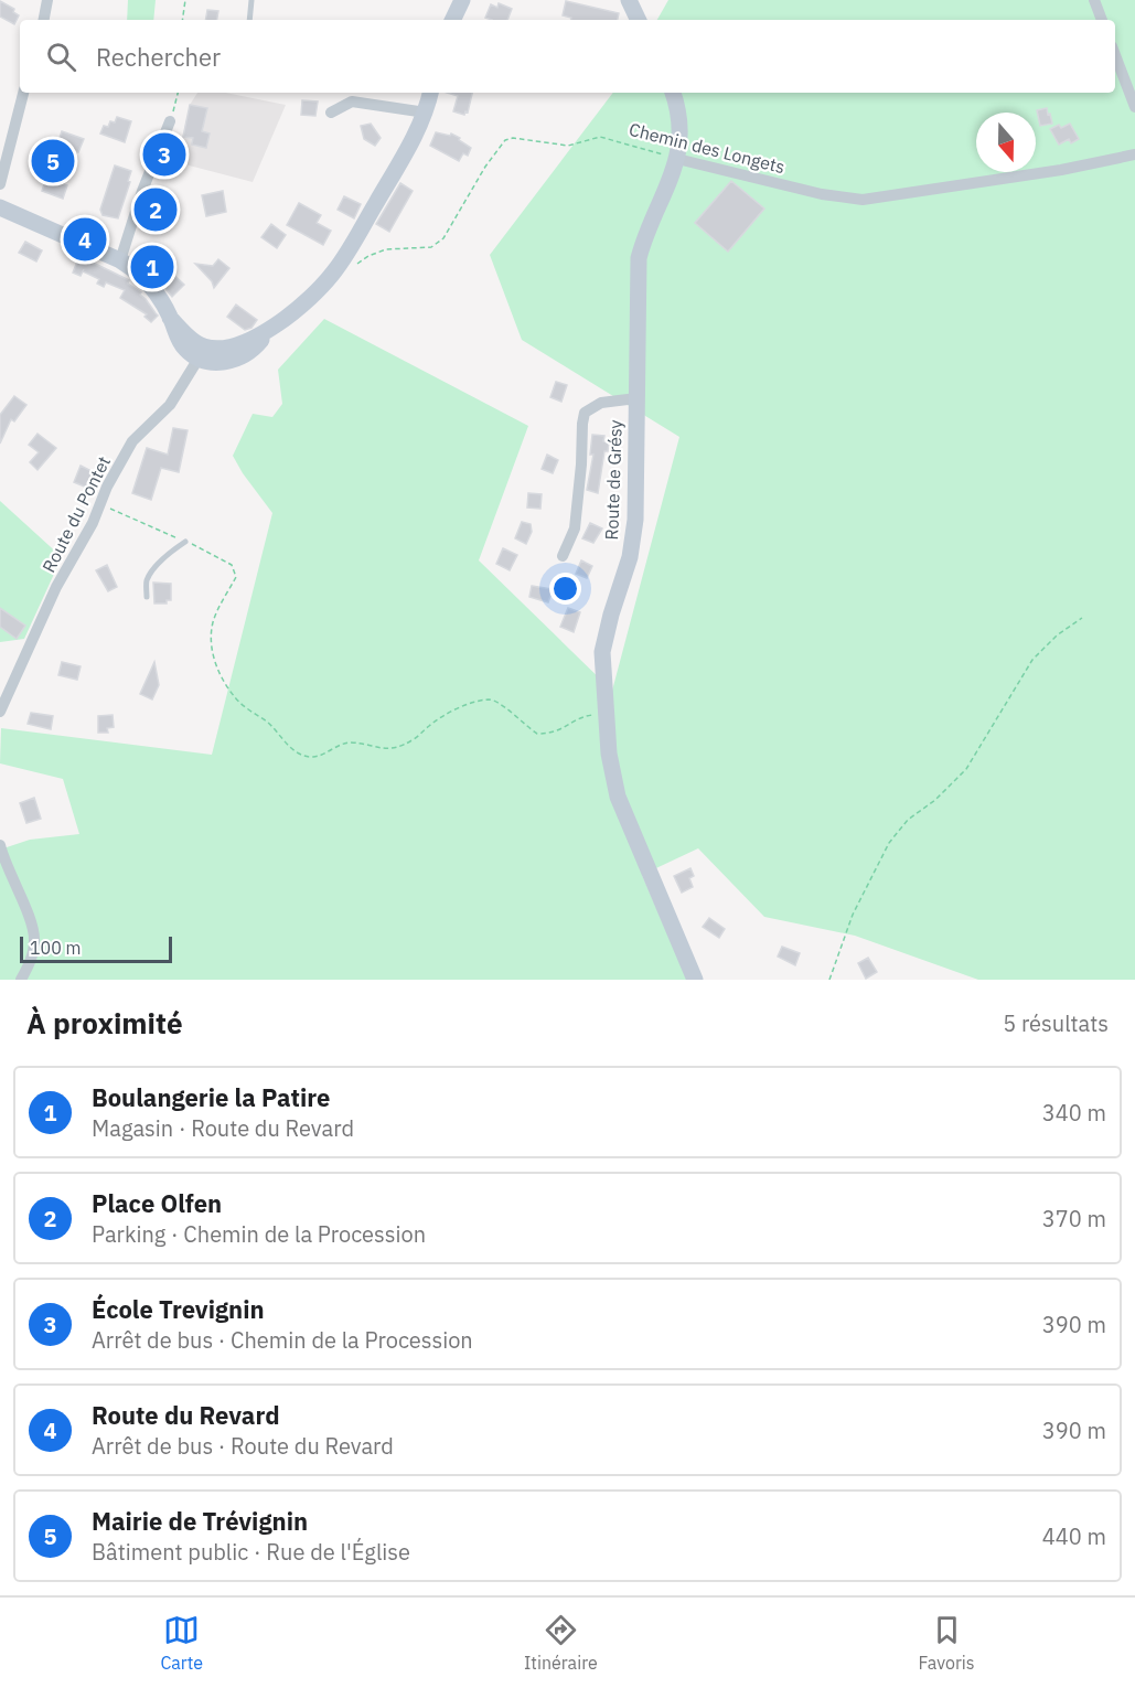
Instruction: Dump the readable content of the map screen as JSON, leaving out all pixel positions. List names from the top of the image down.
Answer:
{
  "streets": {
    "main road": ["Route de Grésy"],
    "street": ["Chemin des Longets", "Route du Pontet"]
  },
  "crossings": [
    ["Chemin des Longets", "Route de Grésy"]
  ],
  "scale_bar": "100 m",
  "north": "bottom",
  "page": {
    "search": "Rechercher",
    "pins": [
      "3",
      "5",
      "2",
      "4",
      "1"
    ],
    "scale": "100 m",
    "heading": ["À proximité", "5 résultats"],
    "list": [
      {
        "mark": "1",
        "name": "Boulangerie la Patire",
        "note": "Magasin · Route du Revard",
        "value": "340 m"
      },
      {
        "mark": "2",
        "name": "Place Olfen",
        "note": "Parking · Chemin de la Procession",
        "value": "370 m"
      },
      {
        "mark": "3",
        "name": "École Trevignin",
        "note": "Arrêt de bus · Chemin de la Procession",
        "value": "390 m"
      },
      {
        "mark": "4",
        "name": "Route du Revard",
        "note": "Arrêt de bus · Route du Revard",
        "value": "390 m"
      },
      {
        "mark": "5",
        "name": "Mairie de Trévignin",
        "note": "Bâtiment public · Rue de l'Église",
        "value": "440 m"
      }
    ],
    "nav": ["Carte", "Itinéraire", "Favoris"]
  }
}
